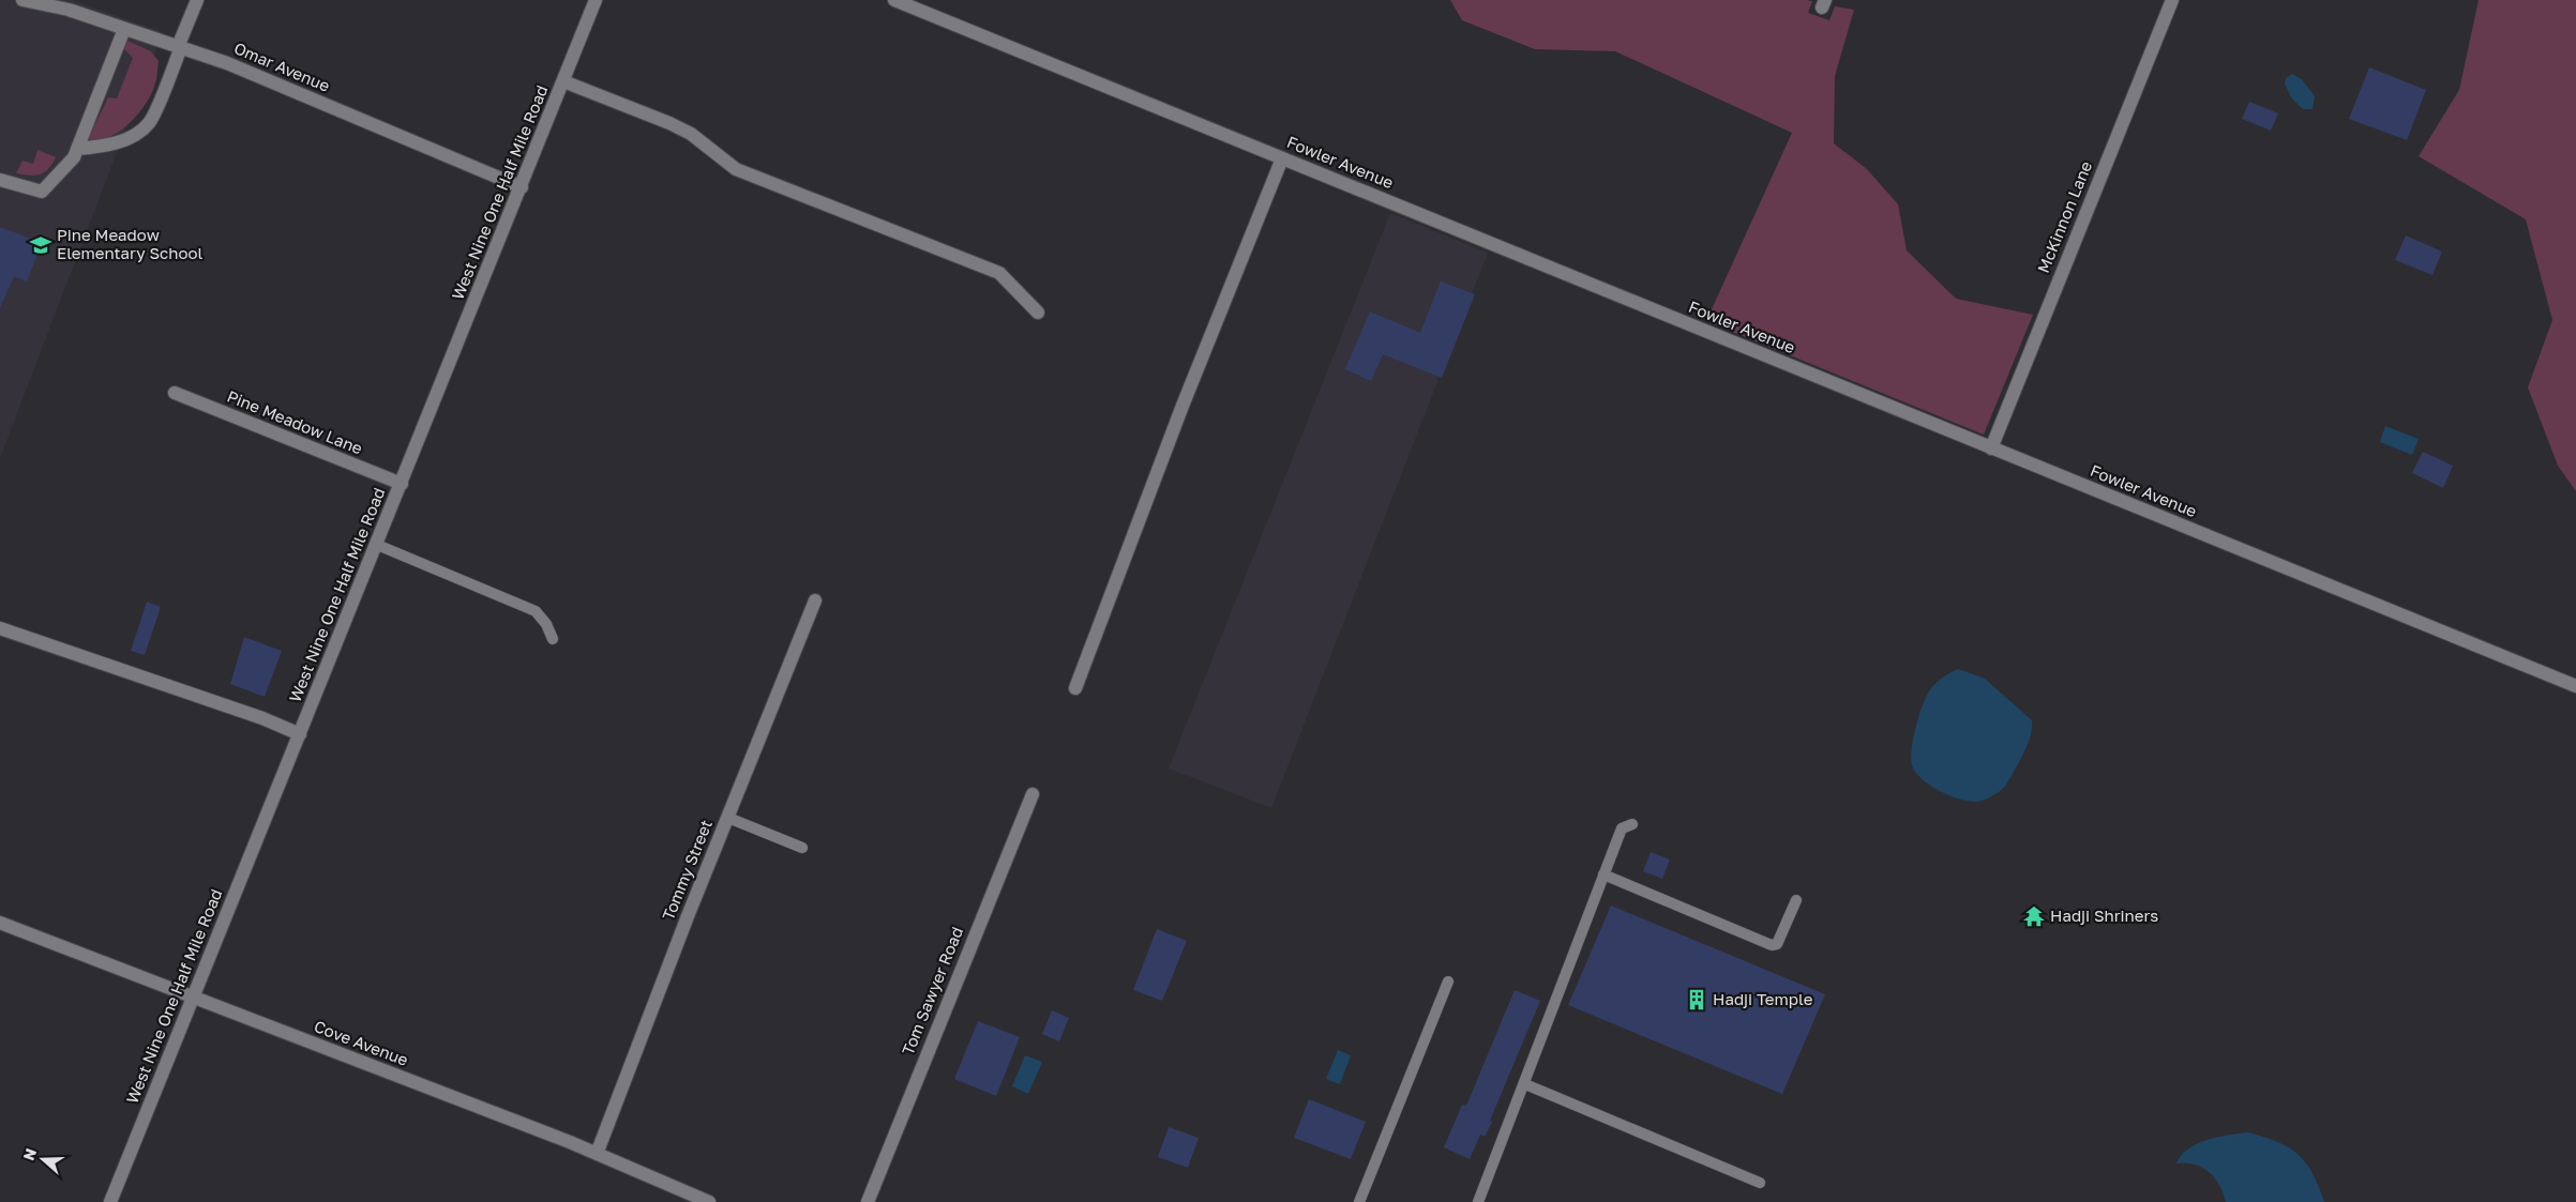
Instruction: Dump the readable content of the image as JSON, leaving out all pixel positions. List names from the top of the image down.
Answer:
{
  "streets": {
    "street": [
      "Omar Avenue",
      "Fowler Avenue",
      "West Nine One Half Mile Road",
      "McKinnon Lane",
      "Pine Meadow Lane",
      "Tommy Street",
      "Tom Sawyer Road",
      "Cove Avenue"
    ]
  },
  "crossings": [
    ["Omar Avenue", "West Nine One Half Mile Road"],
    ["Fowler Avenue", "McKinnon Lane"],
    ["West Nine One Half Mile Road", "Pine Meadow Lane"],
    ["West Nine One Half Mile Road", "Cove Avenue"],
    ["Tommy Street", "Cove Avenue"]
  ],
  "places": {
    "school or university": ["Pine Meadow Elementary School"],
    "temple": ["Hadji Shriners"],
    "building": ["Hadji Temple"]
  },
  "north": "left"
}
